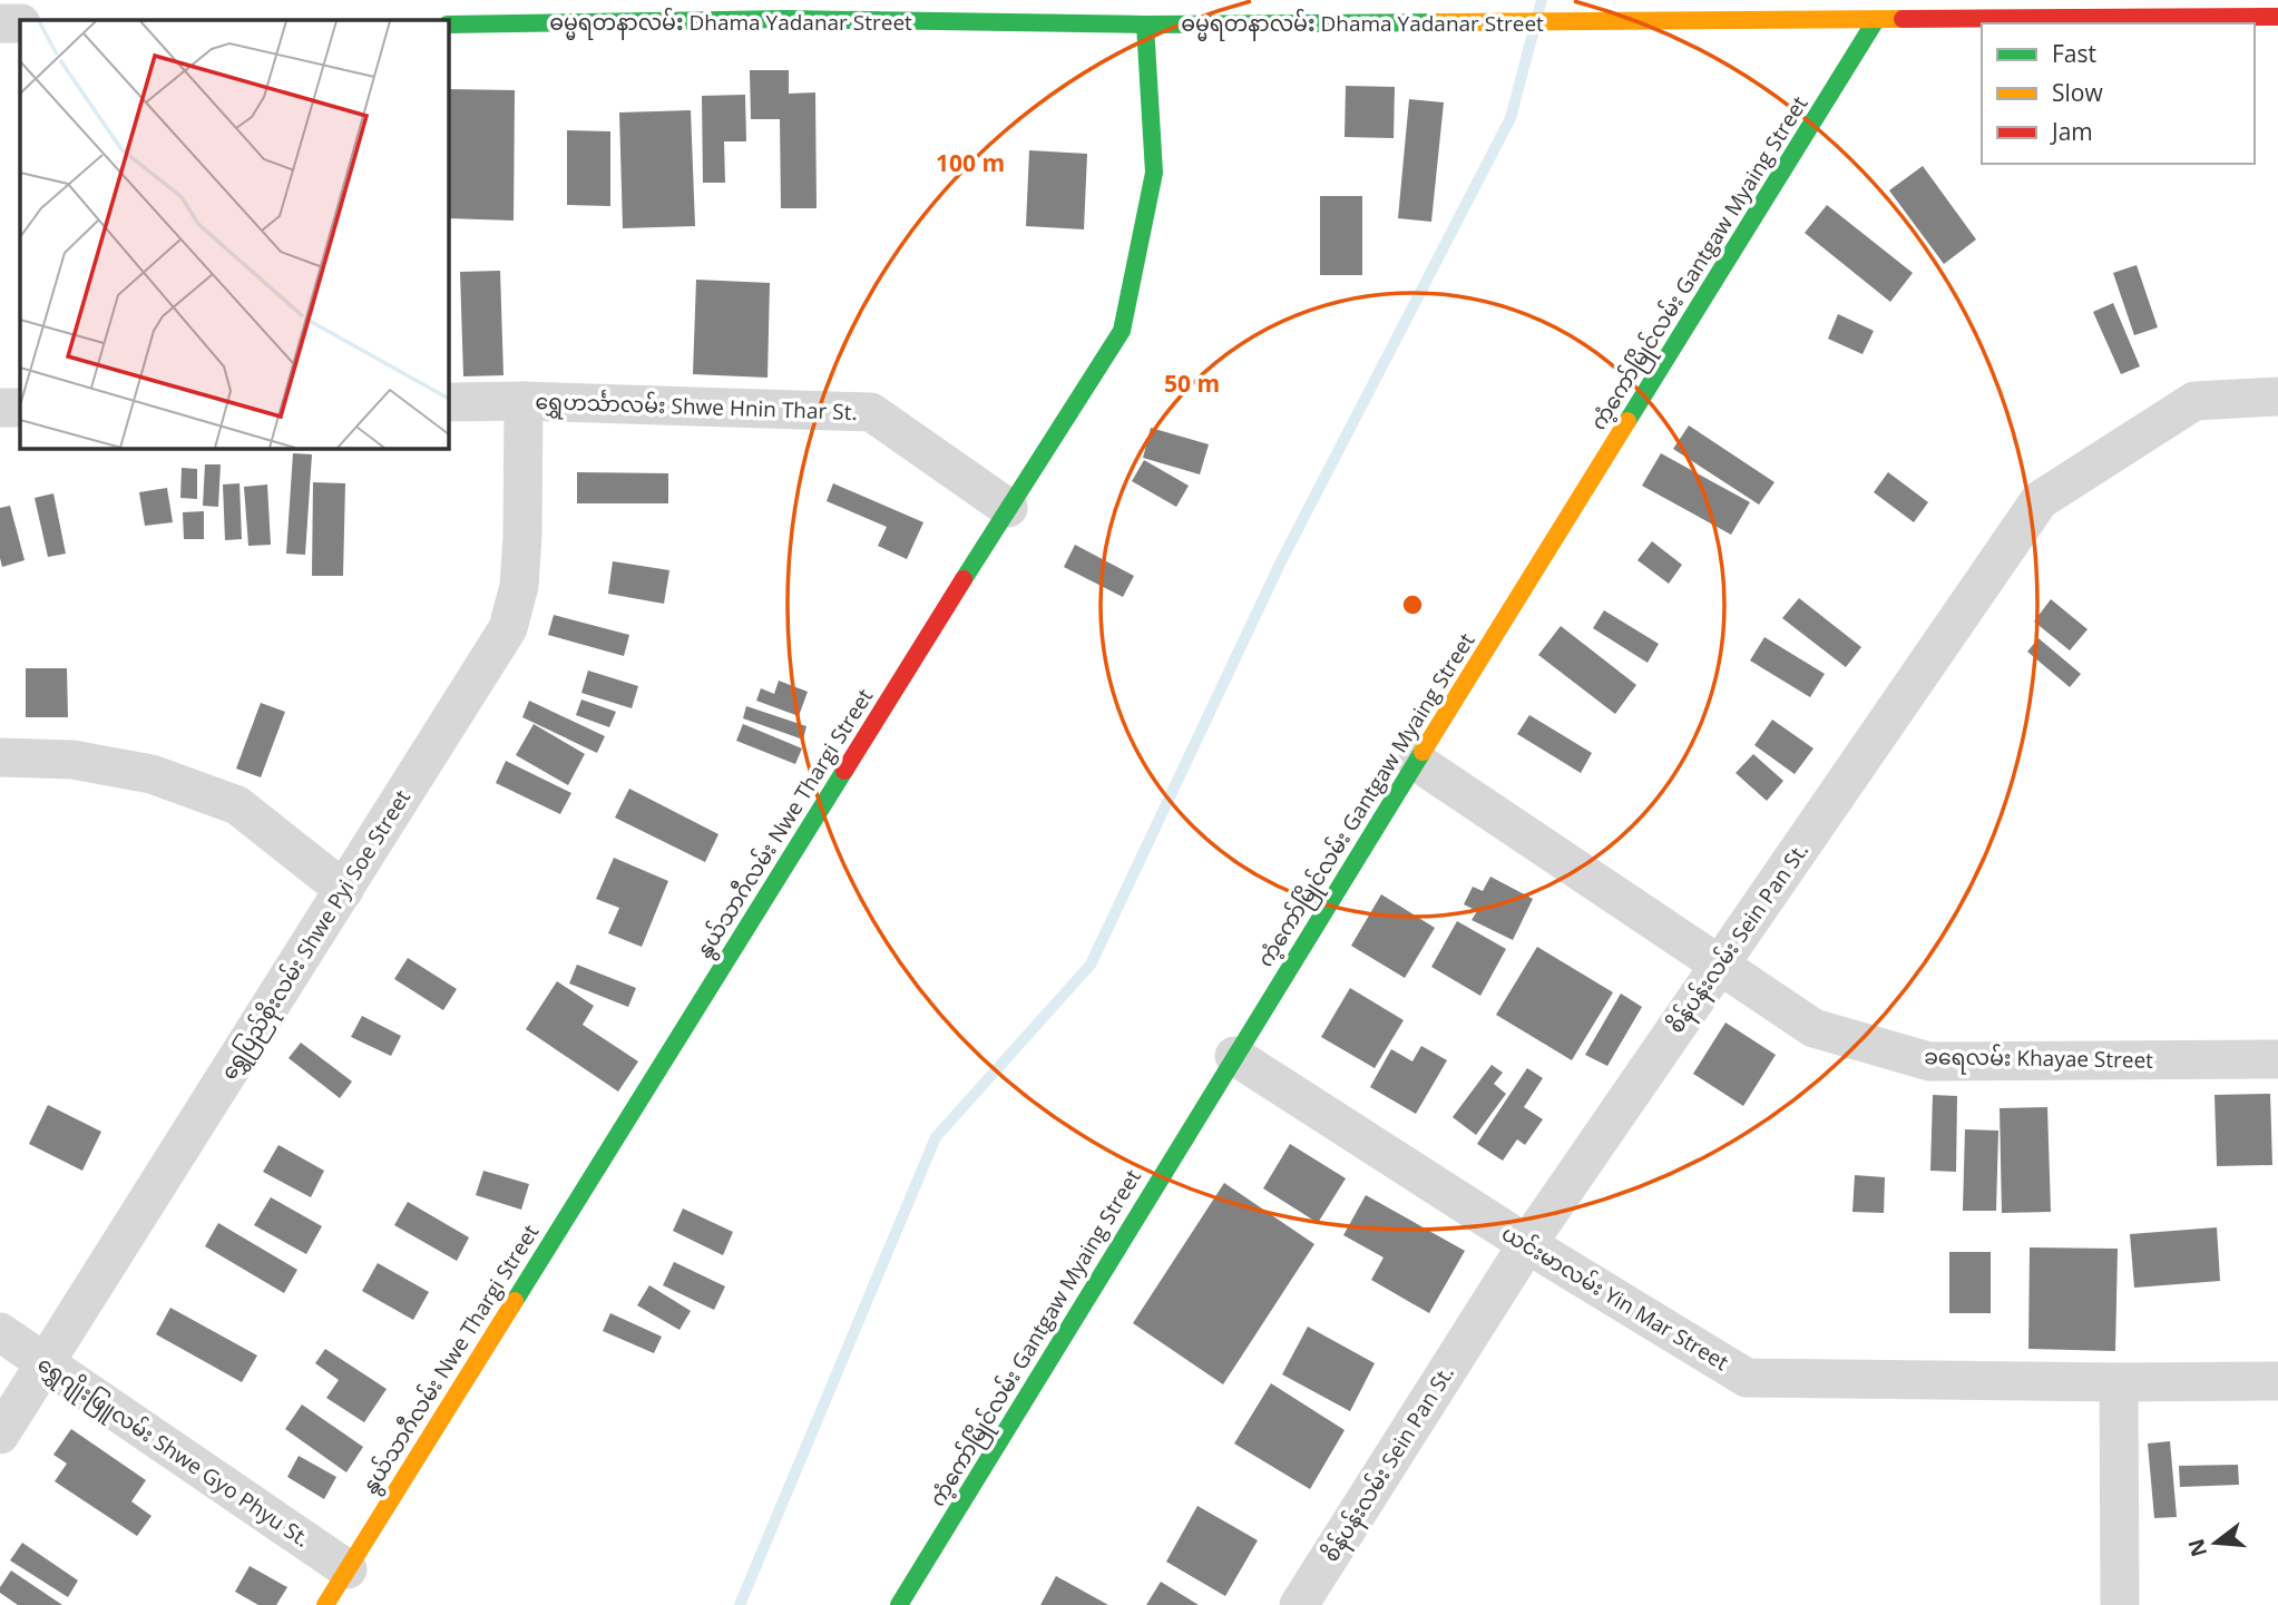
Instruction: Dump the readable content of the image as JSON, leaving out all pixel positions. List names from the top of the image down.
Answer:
{
  "streets": {
    "street": [
      "ဓမ္မရတနာလမ်း Dhama Yadanar Street",
      "ကံ့ကော်မြိုင်လမ်း Gantgaw Myaing Street",
      "ရွှေဟင်္သာလမ်း Shwe Hnin Thar St.",
      "နွယ်သာဂီလမ်း Nwe Thargi Street",
      "ရွှေပြည်စိုးလမ်း Shwe Pyi Soe Street",
      "စိန်ပန်းလမ်း Sein Pan St.",
      "ခရေလမ်း Khayae Street",
      "ယင်းမာလမ်း Yin Mar Street",
      "ရွှေဂျိုးဖြူလမ်း Shwe Gyo Phyu St."
    ]
  },
  "crossings": [
    ["ဓမ္မရတနာလမ်း Dhama Yadanar Street", "ကံ့ကော်မြိုင်လမ်း Gantgaw Myaing Street"],
    ["ဓမ္မရတနာလမ်း Dhama Yadanar Street", "နွယ်သာဂီလမ်း Nwe Thargi Street"],
    ["ကံ့ကော်မြိုင်လမ်း Gantgaw Myaing Street", "ခရေလမ်း Khayae Street"],
    ["ကံ့ကော်မြိုင်လမ်း Gantgaw Myaing Street", "ယင်းမာလမ်း Yin Mar Street"],
    ["ရွှေဟင်္သာလမ်း Shwe Hnin Thar St.", "နွယ်သာဂီလမ်း Nwe Thargi Street"],
    ["ရွှေဟင်္သာလမ်း Shwe Hnin Thar St.", "ရွှေပြည်စိုးလမ်း Shwe Pyi Soe Street"],
    ["နွယ်သာဂီလမ်း Nwe Thargi Street", "ရွှေဂျိုးဖြူလမ်း Shwe Gyo Phyu St."],
    ["ရွှေပြည်စိုးလမ်း Shwe Pyi Soe Street", "ရွှေဂျိုးဖြူလမ်း Shwe Gyo Phyu St."],
    ["စိန်ပန်းလမ်း Sein Pan St.", "ခရေလမ်း Khayae Street"],
    ["စိန်ပန်းလမ်း Sein Pan St.", "ယင်းမာလမ်း Yin Mar Street"]
  ],
  "legend": ["Fast", "Slow", "Jam"],
  "north": "left",
  "rings": ["100 m", "50 m"]
}
